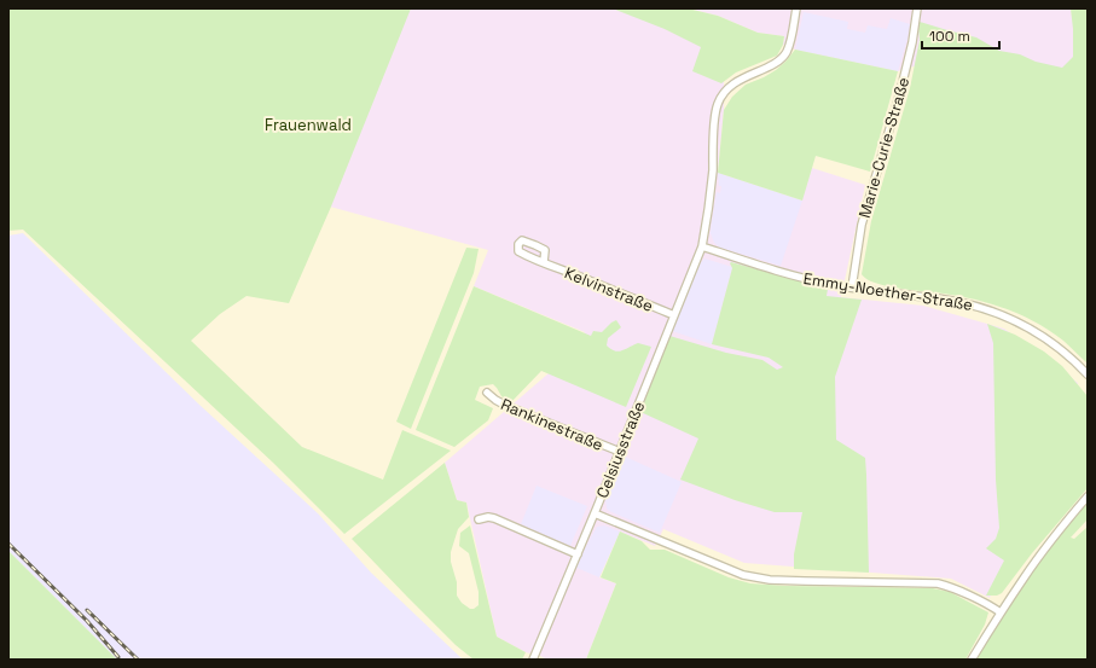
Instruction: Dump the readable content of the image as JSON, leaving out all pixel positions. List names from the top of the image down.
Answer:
{
  "streets": {
    "street": [
      "Marie-Curie-Straße",
      "Kelvinstraße",
      "Emmy-Noether-Straße",
      "Rankinestraße",
      "Celsiusstraße"
    ]
  },
  "crossings": [
    ["Marie-Curie-Straße", "Emmy-Noether-Straße"],
    ["Kelvinstraße", "Celsiusstraße"],
    ["Emmy-Noether-Straße", "Celsiusstraße"],
    ["Rankinestraße", "Celsiusstraße"]
  ],
  "parks": ["Frauenwald"],
  "scale_bar": "100 m"
}
